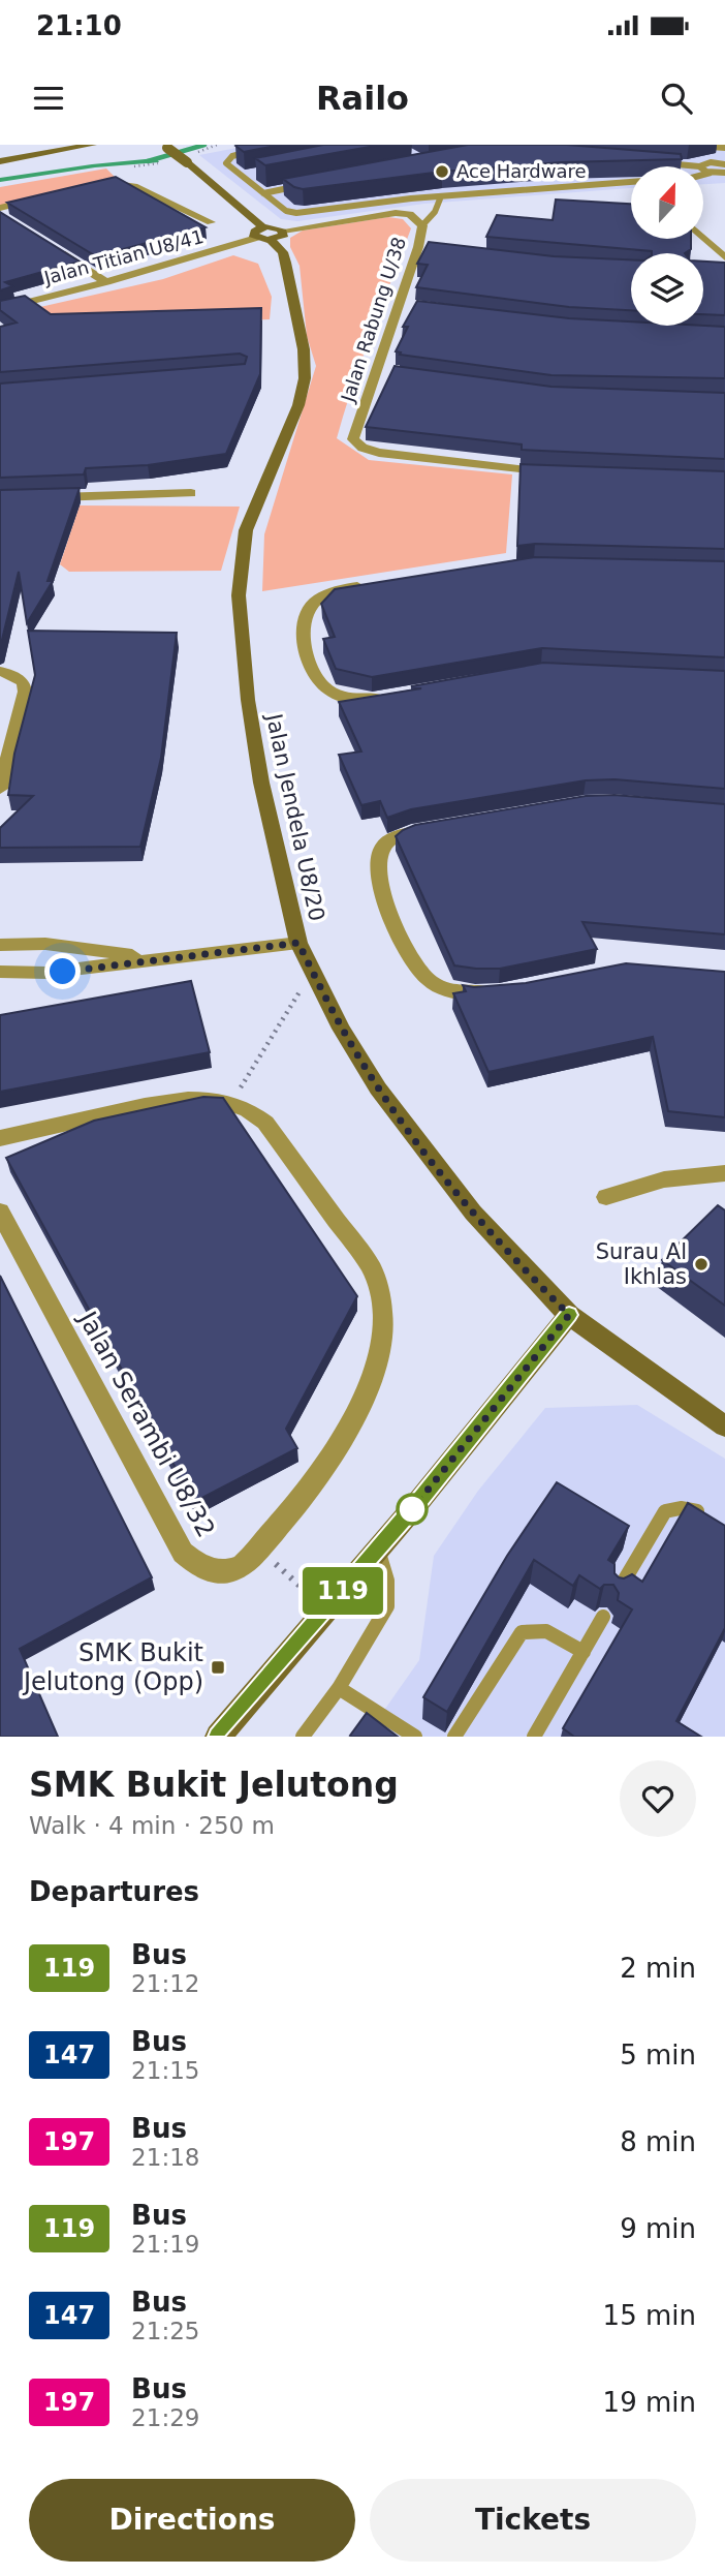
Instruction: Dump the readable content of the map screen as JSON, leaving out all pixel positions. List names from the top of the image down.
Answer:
{
  "streets": {
    "street": [
      "Jalan Titian U8/41",
      "Jalan Rabung U/38",
      "Jalan Jendela U8/20",
      "Jalan Serambi U8/32"
    ]
  },
  "places": {
    "other": ["Ace Hardware", "Surau Al Ikhlas"],
    "transit": ["SMK Bukit Jelutong (Opp)"]
  },
  "lines": ["bus line 119"],
  "north": "top",
  "page": {
    "status": "21:10",
    "header": "Railo",
    "on_map": "119",
    "heading": [
      ["SMK Bukit Jelutong", "Walk · 4 min · 250 m"],
      "Departures"
    ],
    "list": [
      {
        "mark": "119",
        "name": "Bus",
        "note": "21:12",
        "value": "2 min"
      },
      {
        "mark": "147",
        "name": "Bus",
        "note": "21:15",
        "value": "5 min"
      },
      {
        "mark": "197",
        "name": "Bus",
        "note": "21:18",
        "value": "8 min"
      },
      {
        "mark": "119",
        "name": "Bus",
        "note": "21:19",
        "value": "9 min"
      },
      {
        "mark": "147",
        "name": "Bus",
        "note": "21:25",
        "value": "15 min"
      },
      {
        "mark": "197",
        "name": "Bus",
        "note": "21:29",
        "value": "19 min"
      }
    ],
    "buttons": ["Directions", "Tickets"]
  }
}
